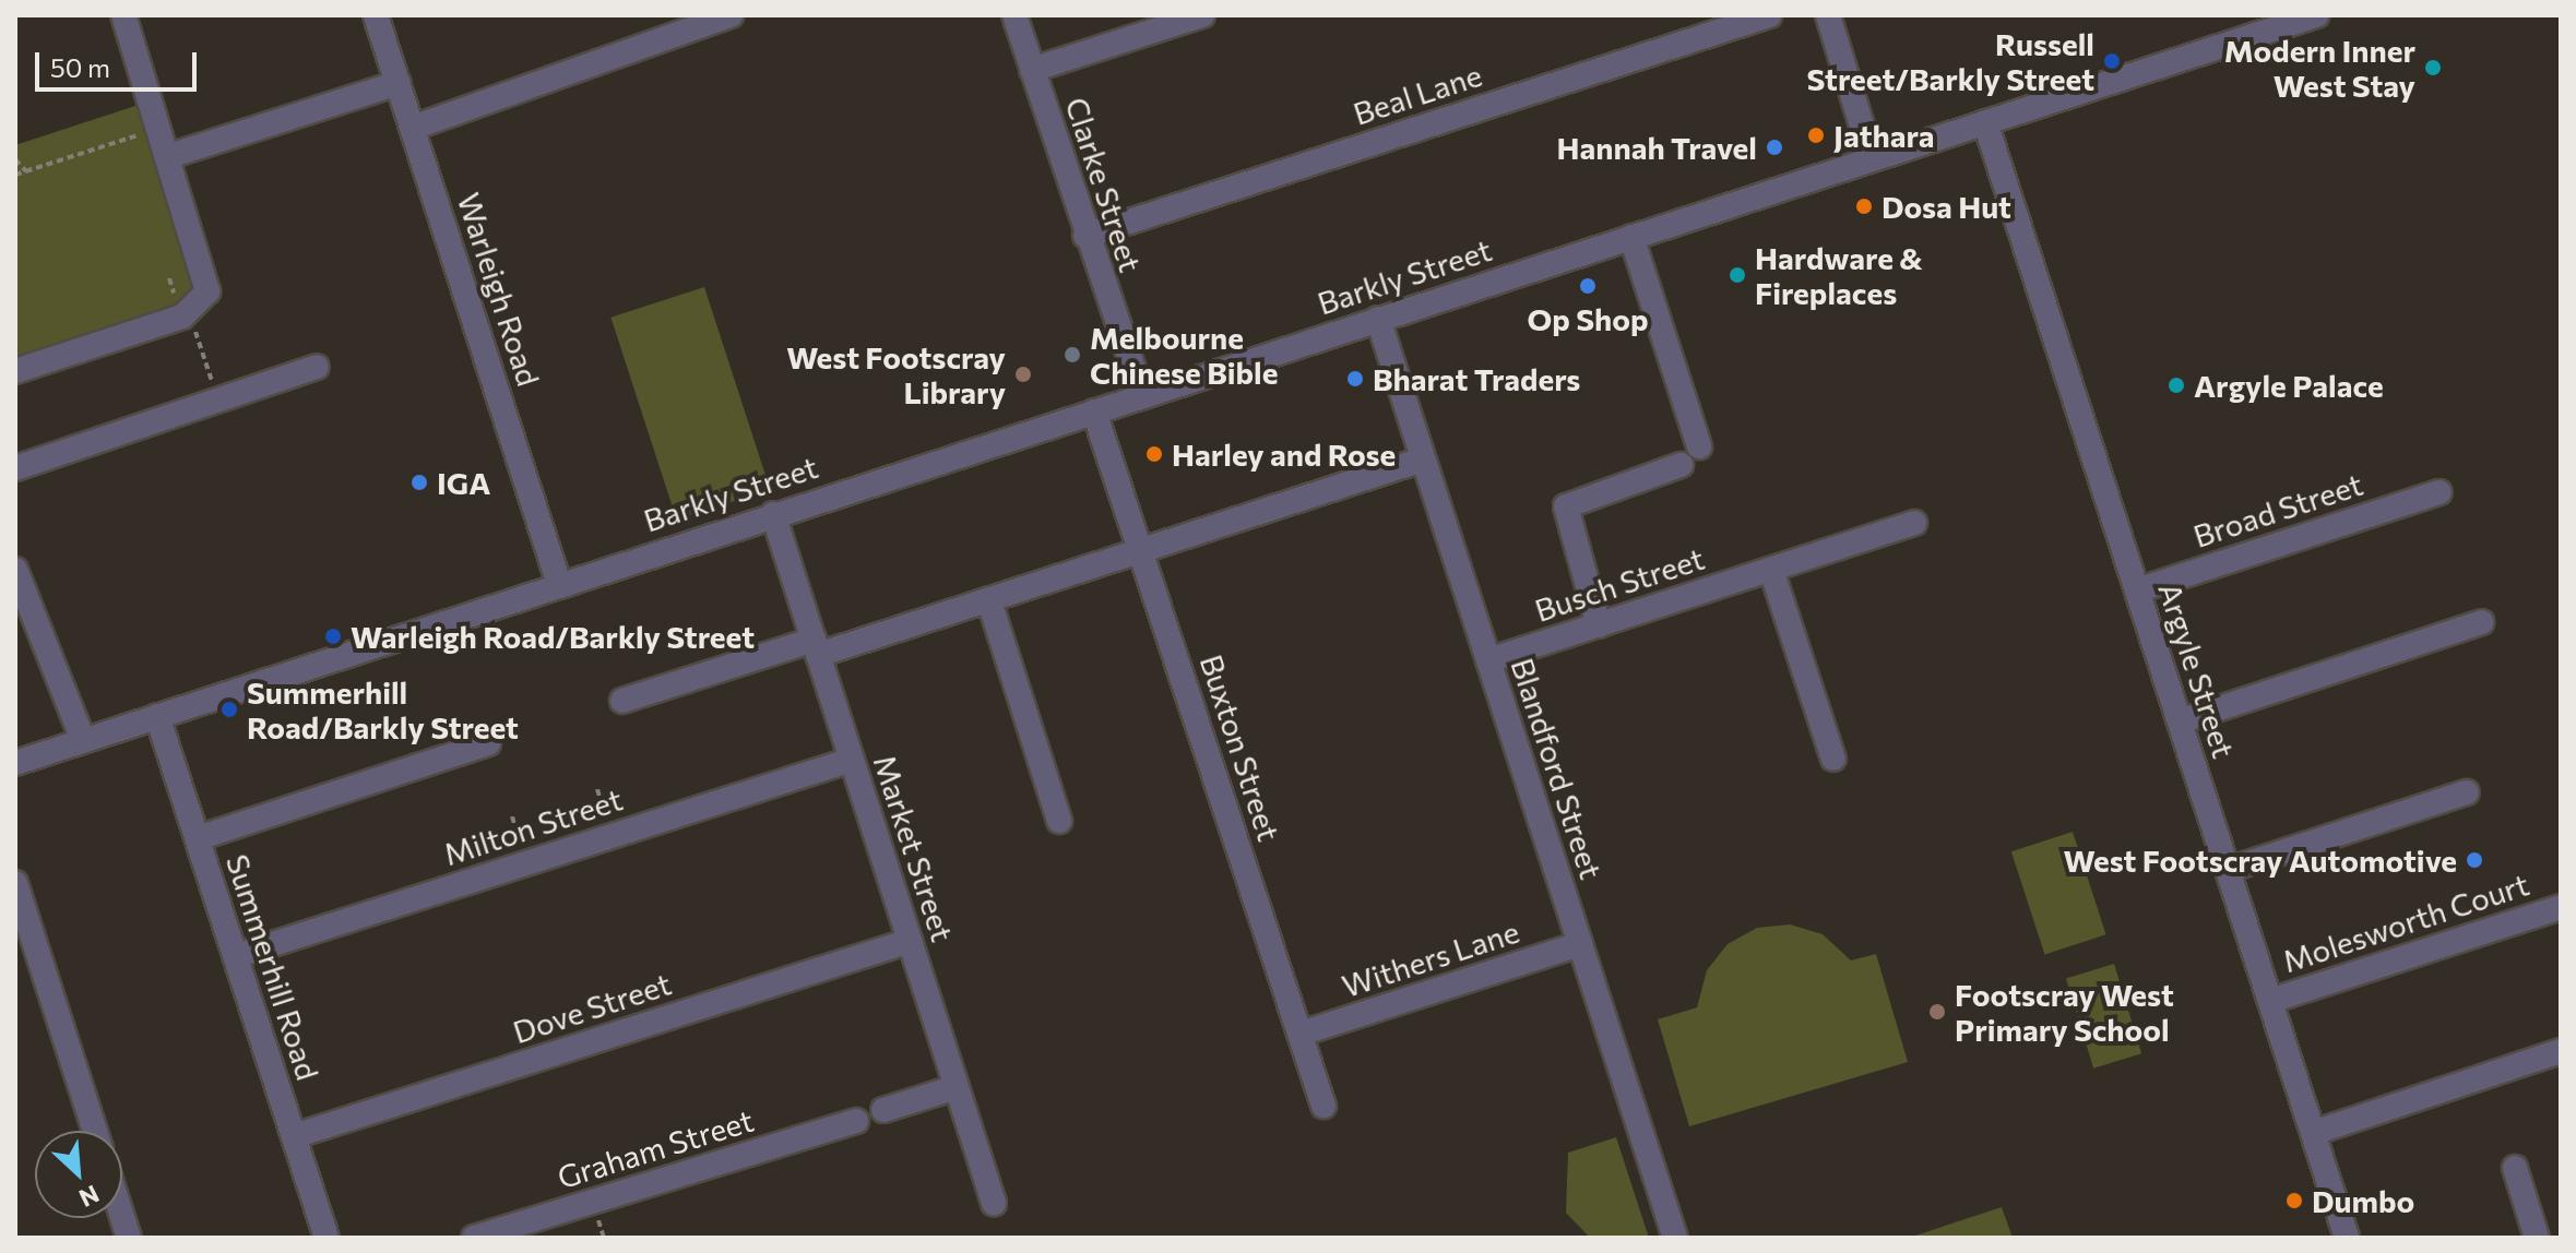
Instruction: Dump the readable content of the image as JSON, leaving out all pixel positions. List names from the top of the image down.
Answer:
{
  "streets": {
    "street": [
      "Beal Lane",
      "Clarke Street",
      "Barkly Street",
      "Warleigh Road",
      "Broad Street",
      "Busch Street",
      "Argyle Street",
      "Buxton Street",
      "Blandford Street",
      "Milton Street",
      "Market Street",
      "Molesworth Court",
      "Withers Lane",
      "Summerhill Road",
      "Dove Street",
      "Graham Street"
    ]
  },
  "crossings": [
    ["Beal Lane", "Clarke Street"],
    ["Barkly Street", "Warleigh Road"],
    ["Barkly Street", "Argyle Street"],
    ["Barkly Street", "Buxton Street"],
    ["Barkly Street", "Blandford Street"],
    ["Barkly Street", "Market Street"],
    ["Barkly Street", "Summerhill Road"],
    ["Broad Street", "Argyle Street"],
    ["Busch Street", "Blandford Street"],
    ["Argyle Street", "Molesworth Court"],
    ["Buxton Street", "Withers Lane"],
    ["Blandford Street", "Withers Lane"],
    ["Milton Street", "Market Street"],
    ["Milton Street", "Summerhill Road"],
    ["Market Street", "Dove Street"],
    ["Summerhill Road", "Dove Street"]
  ],
  "places": [
    "Russell Street/Barkly Street",
    "Modern Inner West Stay",
    "Jathara",
    "Hannah Travel",
    "Dosa Hut",
    "Hardware & Fireplaces",
    "Op Shop",
    "Melbourne Chinese Bible",
    "West Footscray Library",
    "Bharat Traders",
    "Argyle Palace",
    "Harley and Rose",
    "IGA",
    "Warleigh Road/Barkly Street",
    "Summerhill Road/Barkly Street",
    "West Footscray Automotive",
    "Footscray West Primary School",
    "Dumbo"
  ],
  "scale_bar": "50 m",
  "north": "bottom right"
}
